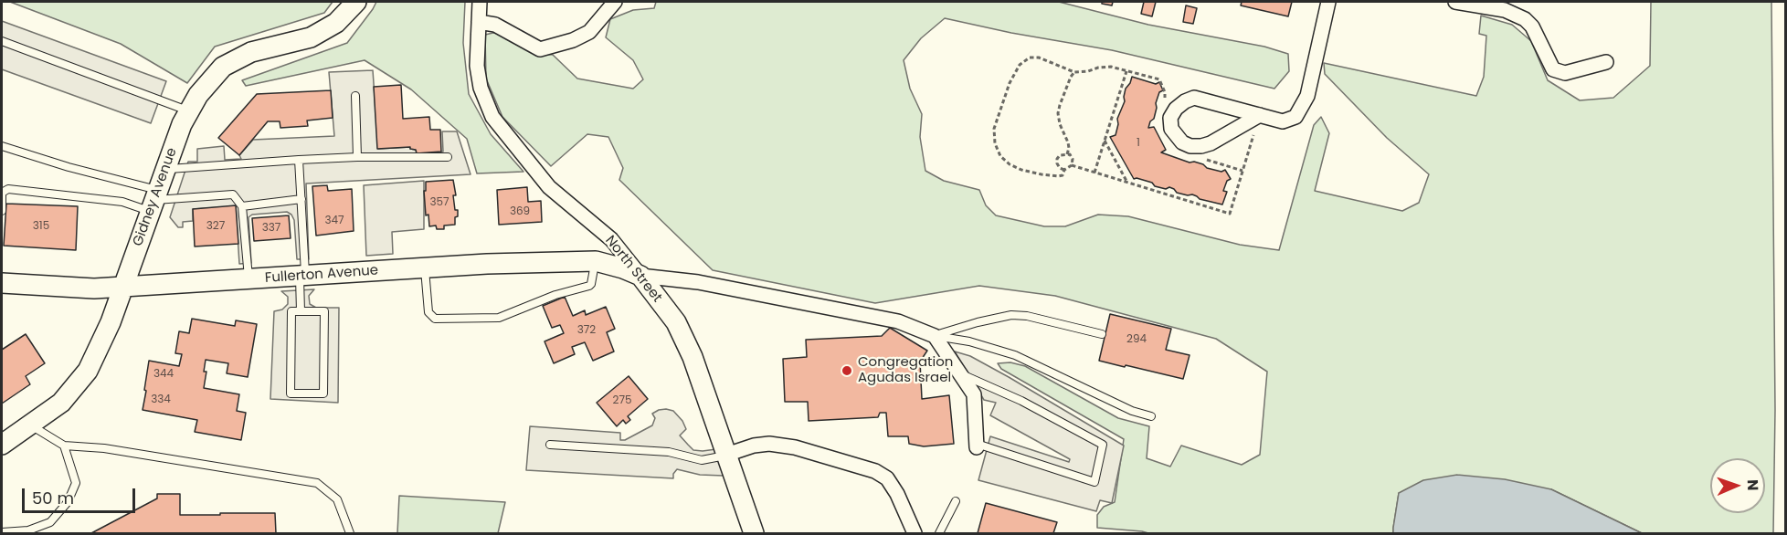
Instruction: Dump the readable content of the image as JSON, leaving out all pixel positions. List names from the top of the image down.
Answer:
{
  "streets": {
    "street": ["Gidney Avenue", "North Street", "Fullerton Avenue"]
  },
  "crossings": [
    ["Gidney Avenue", "Fullerton Avenue"],
    ["North Street", "Fullerton Avenue"]
  ],
  "places": ["Congregation Agudas Israel"],
  "house_numbers": [
    "1",
    "357",
    "369",
    "347",
    "315",
    "327",
    "337",
    "372",
    "294",
    "344",
    "334",
    "275"
  ],
  "scale_bar": "50 m",
  "north": "right"
}
